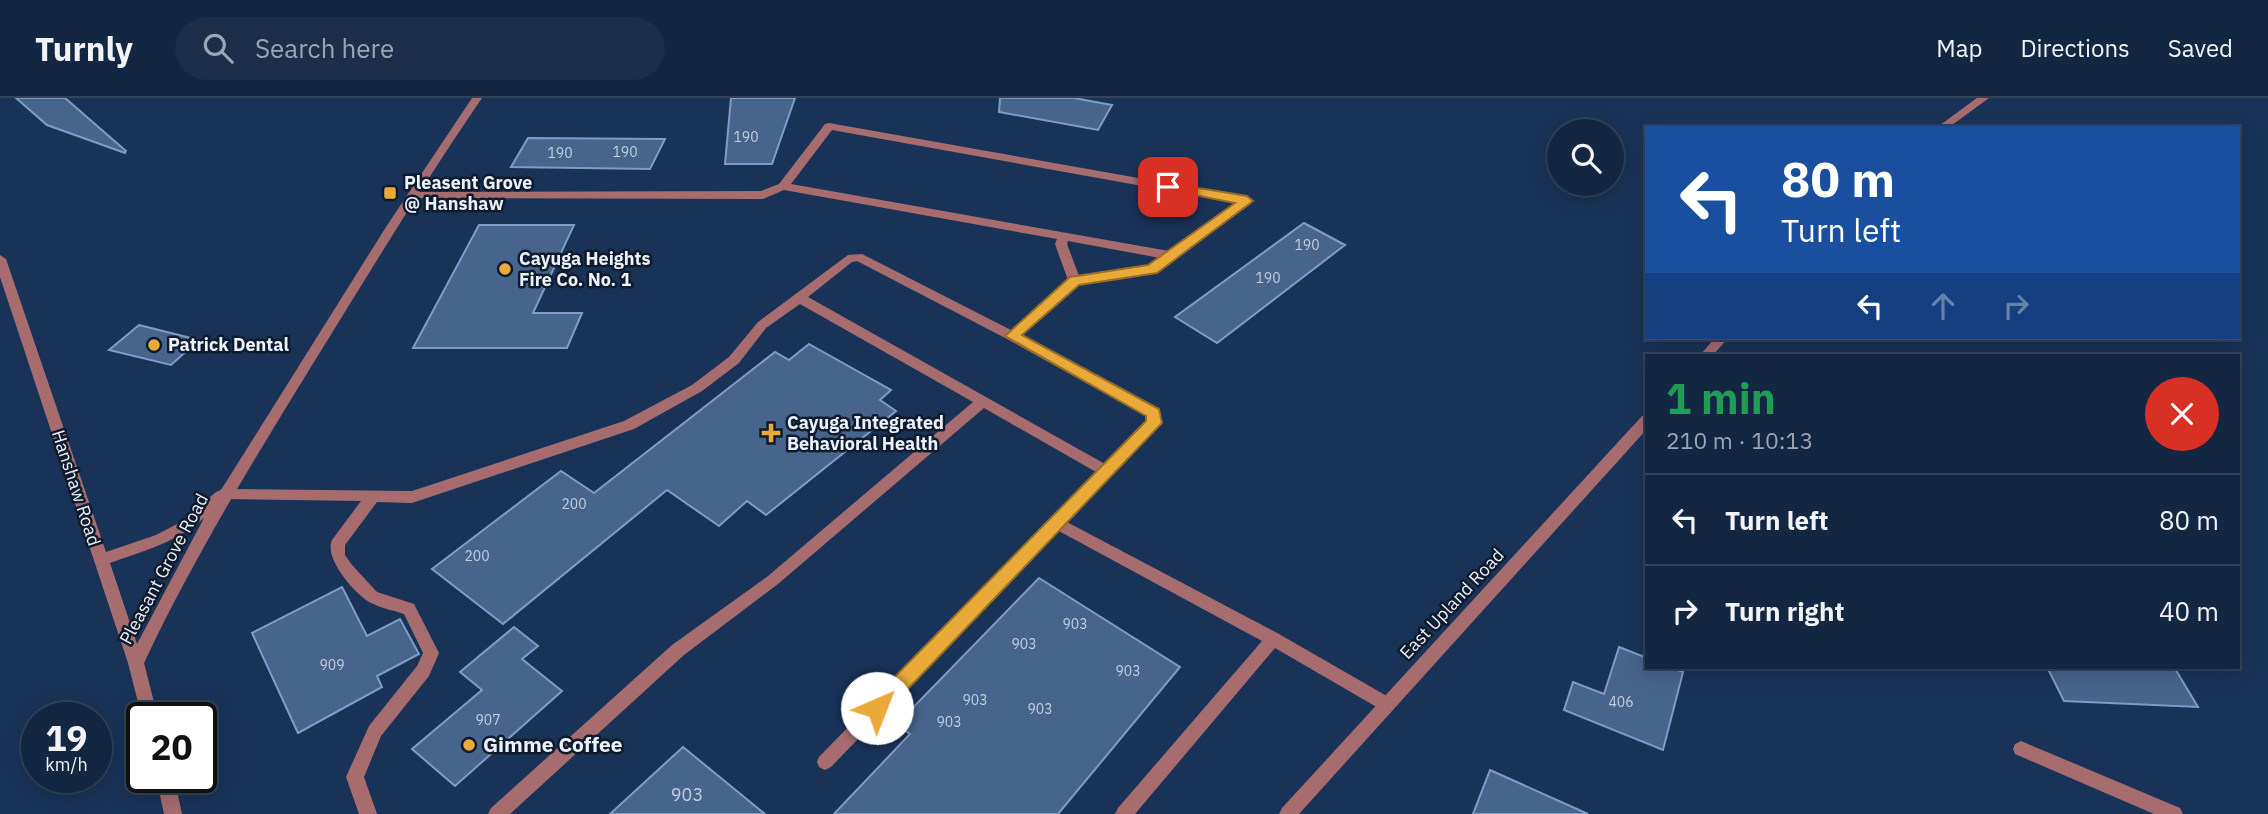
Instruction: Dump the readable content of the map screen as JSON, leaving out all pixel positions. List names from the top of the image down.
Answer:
{
  "streets": {
    "street": ["Hanshaw Road", "Pleasant Grove Road", "East Upland Road"]
  },
  "crossings": [
    ["Hanshaw Road", "Pleasant Grove Road"]
  ],
  "places": {
    "transit": ["Pleasent Grove @ Hanshaw"],
    "other": ["Cayuga Heights Fire Co. No. 1", "Patrick Dental", "Gimme Coffee"],
    "health": ["Cayuga Integrated Behavioral Health"]
  },
  "house_numbers": [
    "190",
    "190",
    "190",
    "190",
    "190",
    "200",
    "200",
    "903",
    "903",
    "909",
    "903",
    "903",
    "406",
    "903",
    "907",
    "903",
    "903"
  ],
  "page": {
    "header": "Turnly",
    "search": "Search here",
    "nav": ["Map", "Directions", "Saved"],
    "turn": ["80 m", "Turn left"],
    "heading": ["1 min", "210 m · 10:13"],
    "list": [
      {
        "name": "Turn left",
        "value": "80 m"
      },
      {
        "name": "Turn right",
        "value": "40 m"
      }
    ],
    "speed": "19 km/h",
    "limit": "20"
  }
}
